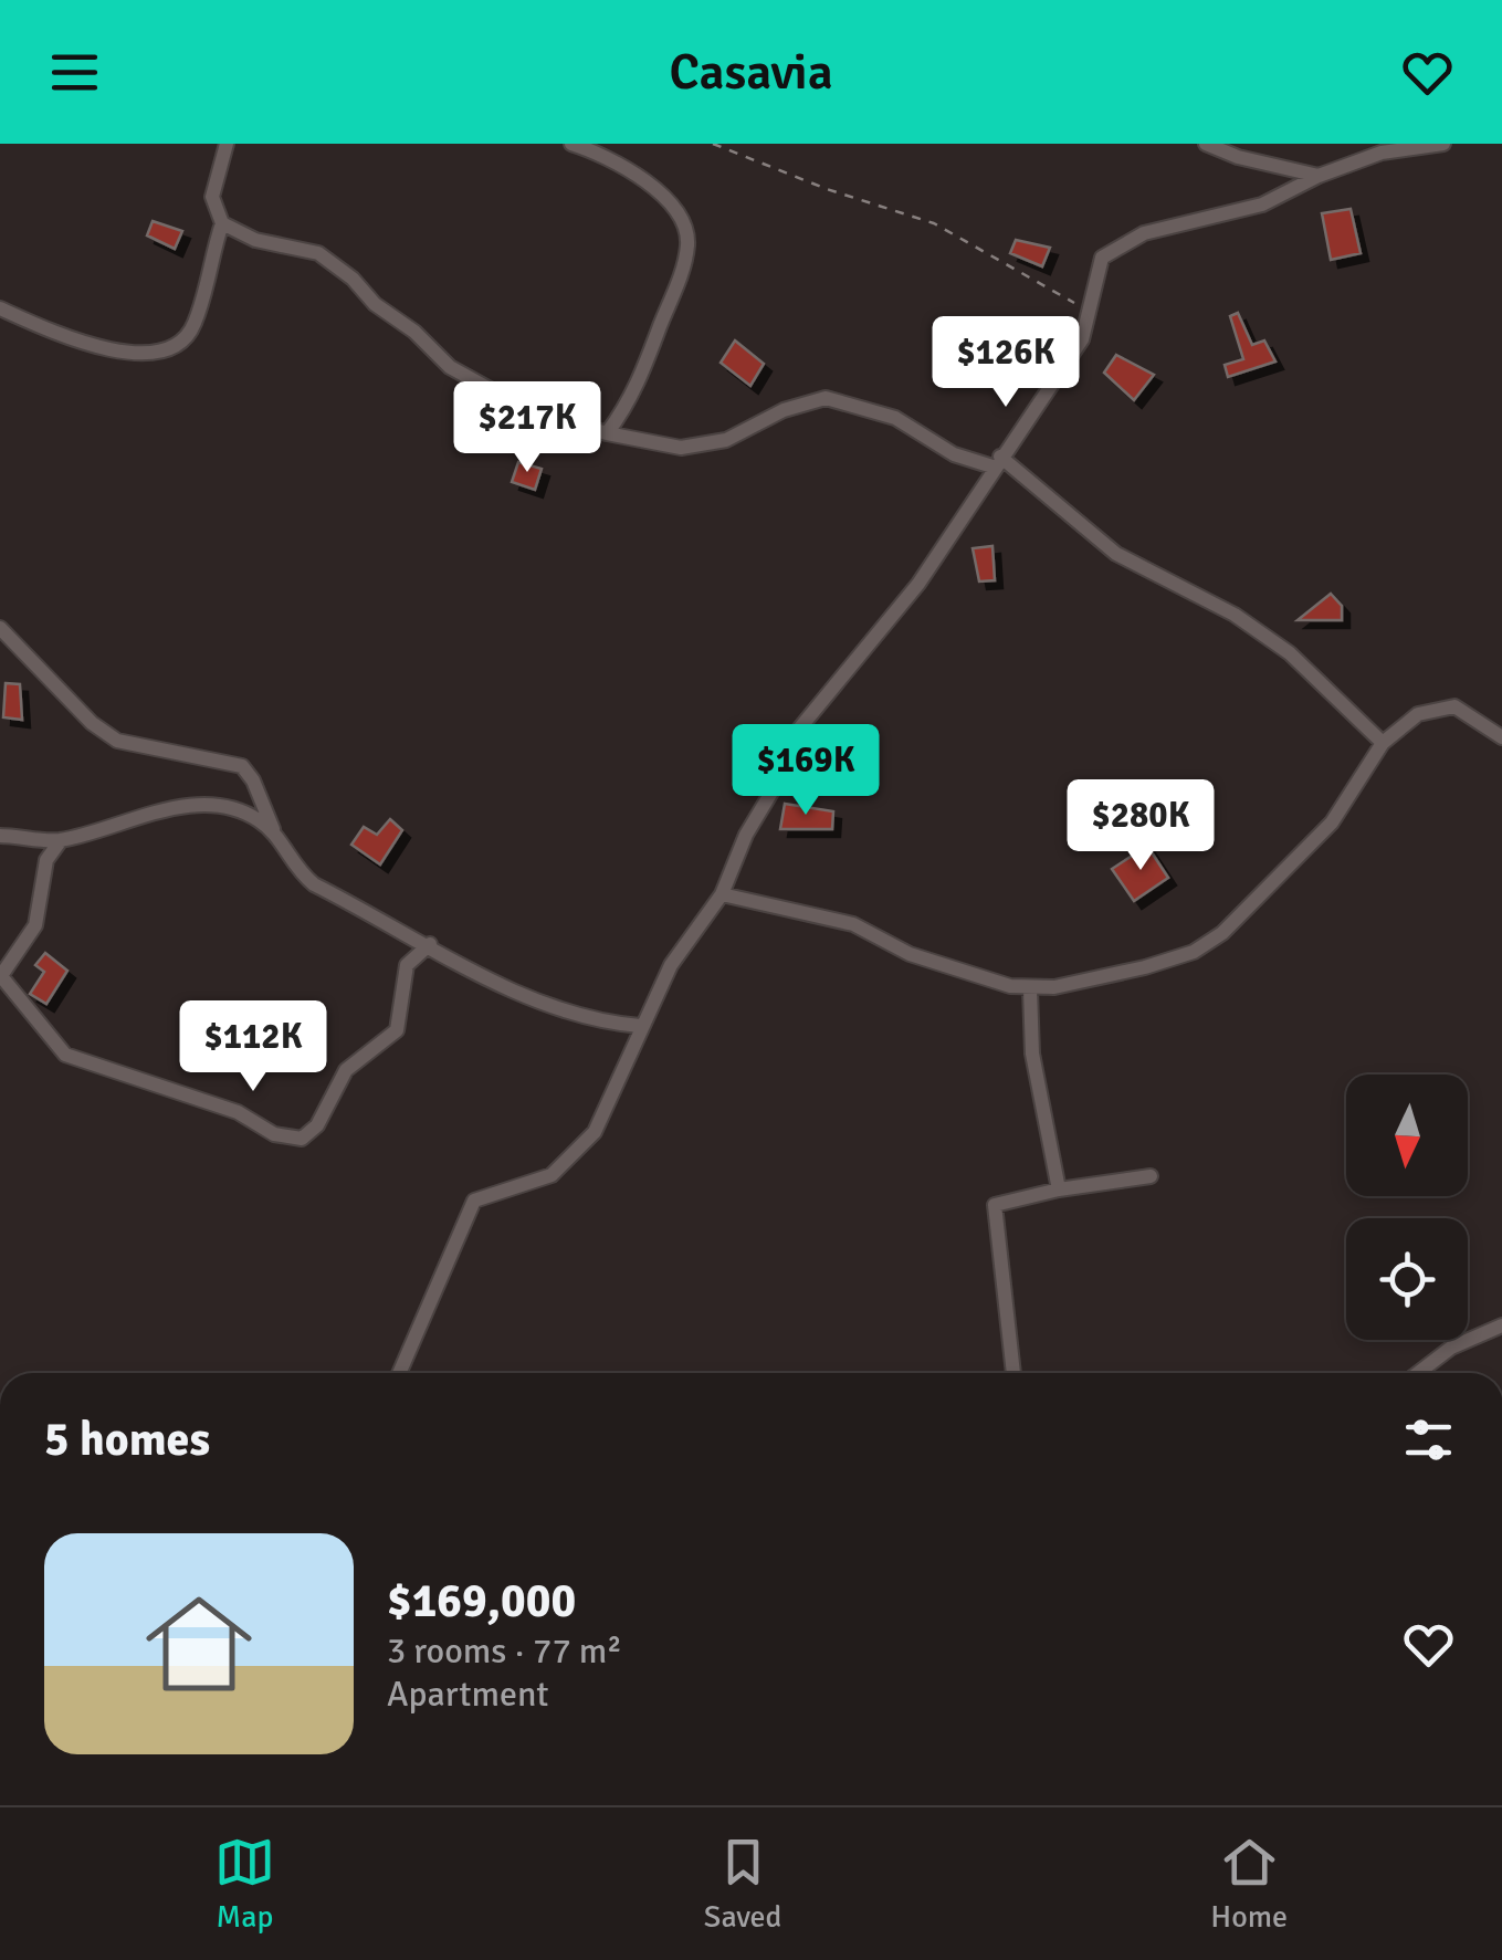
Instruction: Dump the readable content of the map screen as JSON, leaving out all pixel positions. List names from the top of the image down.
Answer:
{
  "north": "bottom",
  "page": {
    "header": "Casavia",
    "price": [
      "$126K",
      "$217K",
      "$169K",
      "$280K",
      "$112K"
    ],
    "heading": "5 homes",
    "list": [
      {
        "name": "$169,000",
        "note": "3 rooms · 77 m² · Apartment"
      }
    ],
    "tabs": ["Map", "Saved", "Home"]
  }
}
